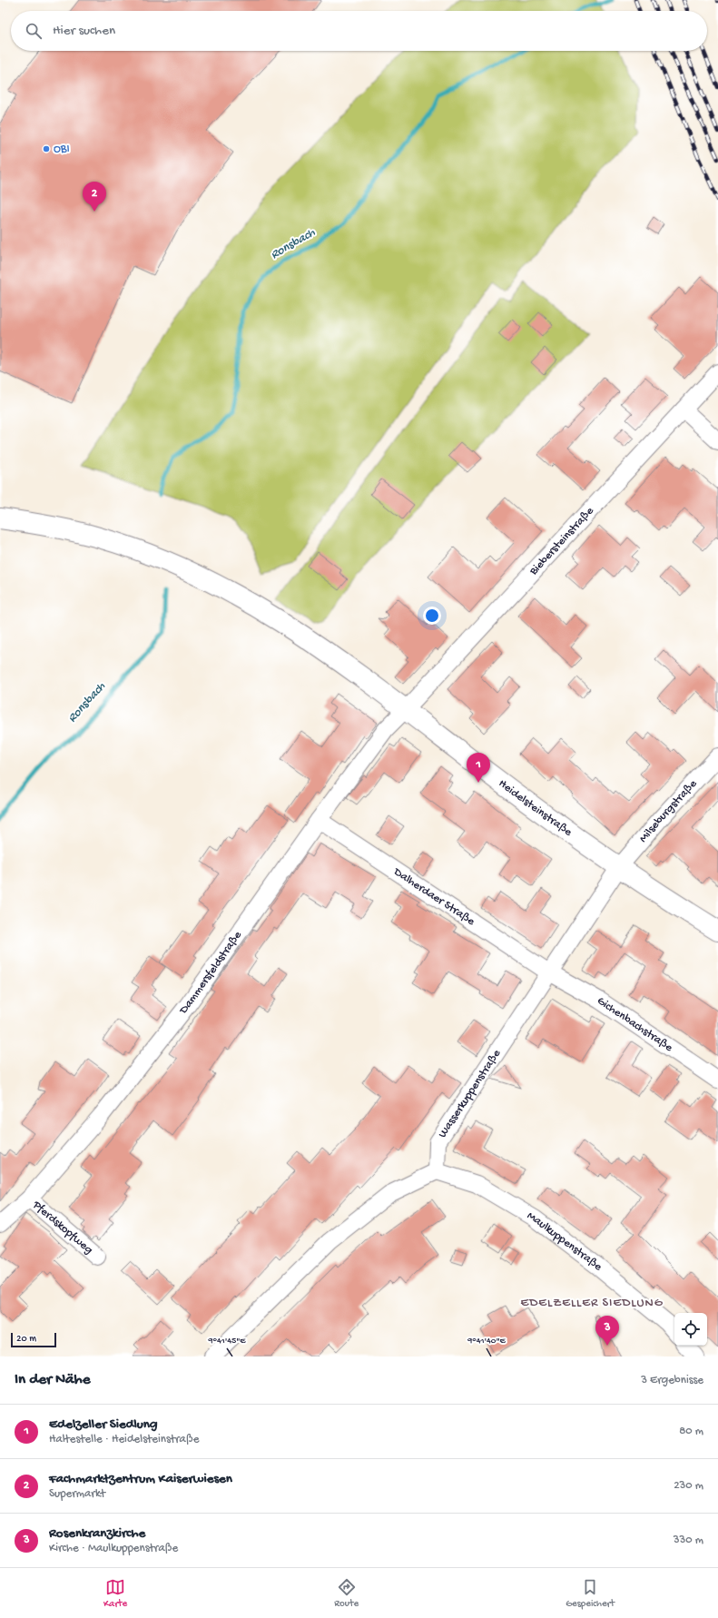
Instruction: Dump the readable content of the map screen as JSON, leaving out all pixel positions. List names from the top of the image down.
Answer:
{
  "streets": {
    "main road": ["Heidelsteinstraße"],
    "street": [
      "Biebersteinstraße",
      "Milseburgstraße",
      "Dalherdaer Straße",
      "Dammersfeldstraße",
      "Gichenbachstraße",
      "Wasserkuppenstraße",
      "Pferdskopfweg",
      "Maulkuppenstraße"
    ]
  },
  "crossings": [
    ["Biebersteinstraße", "Heidelsteinstraße"],
    ["Biebersteinstraße", "Dammersfeldstraße"],
    ["Heidelsteinstraße", "Milseburgstraße"],
    ["Heidelsteinstraße", "Dammersfeldstraße"],
    ["Heidelsteinstraße", "Wasserkuppenstraße"],
    ["Milseburgstraße", "Wasserkuppenstraße"],
    ["Dalherdaer Straße", "Dammersfeldstraße"],
    ["Dalherdaer Straße", "Gichenbachstraße"],
    ["Dalherdaer Straße", "Wasserkuppenstraße"],
    ["Dammersfeldstraße", "Pferdskopfweg"],
    ["Gichenbachstraße", "Wasserkuppenstraße"],
    ["Wasserkuppenstraße", "Maulkuppenstraße"]
  ],
  "districts": ["EDELZELLER SIEDLUNG"],
  "water": ["Ronsbach"],
  "places": ["OBI"],
  "scale_bar": "20 m",
  "page": {
    "search": "Hier suchen",
    "pins": ["2", "1", "3"],
    "scale": "20 m",
    "heading": ["In der Nähe", "3 Ergebnisse"],
    "list": [
      {
        "mark": "1",
        "name": "Edelzeller Siedlung",
        "note": "Haltestelle · Heidelsteinstraße",
        "value": "80 m"
      },
      {
        "mark": "2",
        "name": "Fachmarktzentrum Kaiserwiesen",
        "note": "Supermarkt",
        "value": "230 m"
      },
      {
        "mark": "3",
        "name": "Rosenkranzkirche",
        "note": "Kirche · Maulkuppenstraße",
        "value": "330 m"
      }
    ],
    "nav": ["Karte", "Route", "Gespeichert"]
  },
  "coordinates": ["9°41'45\"E", "9°41'40\"E"]
}
